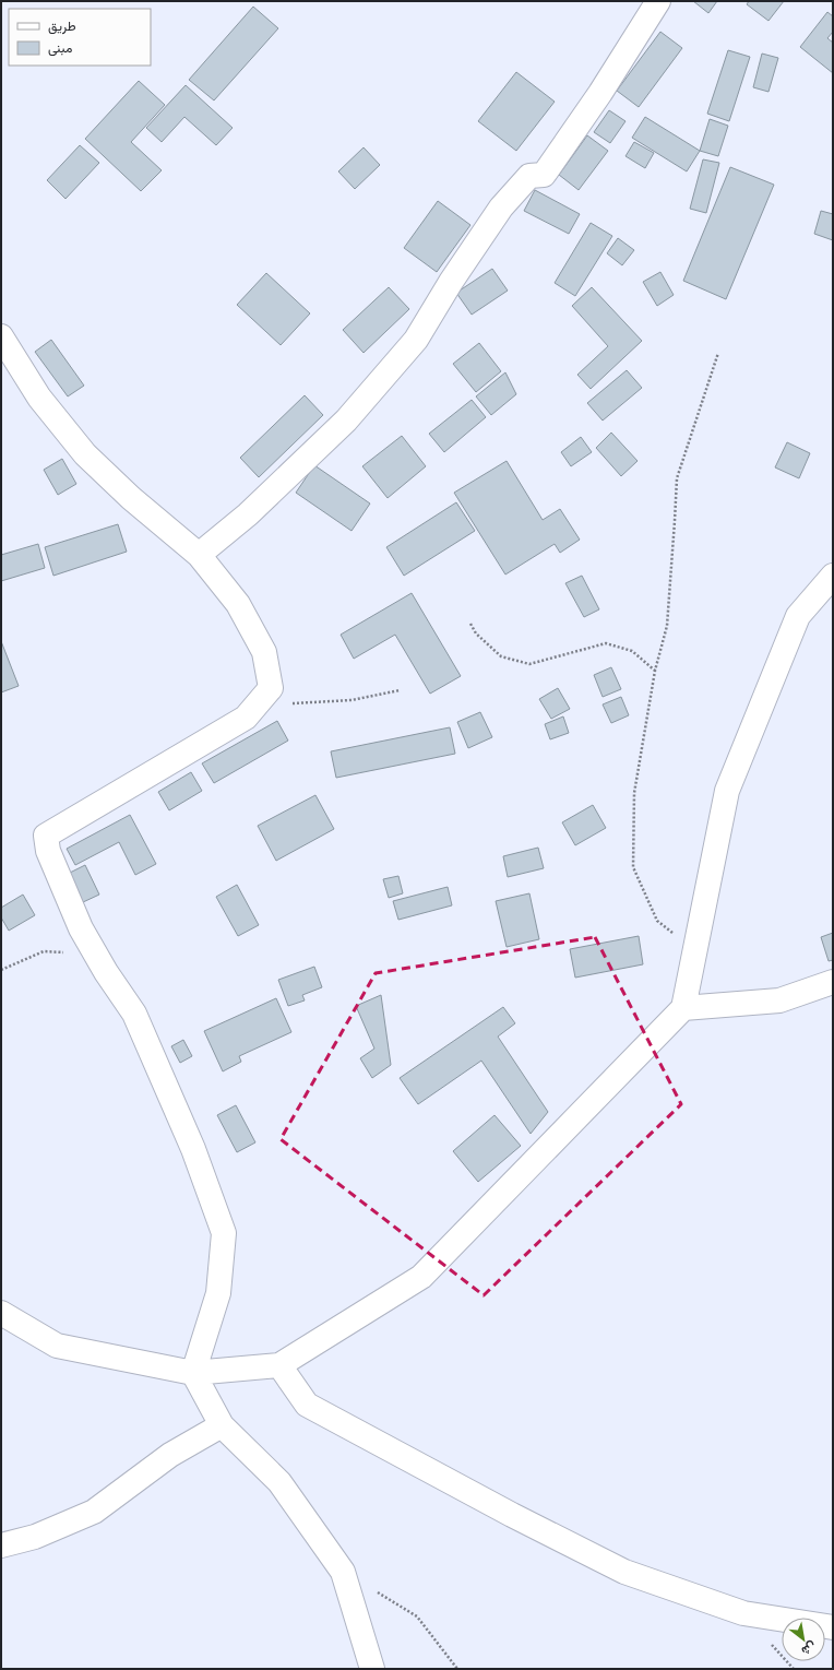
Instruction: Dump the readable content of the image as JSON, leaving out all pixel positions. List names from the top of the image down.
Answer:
{
  "legend": ["طريق", "مبنى"],
  "north": "bottom right"
}
